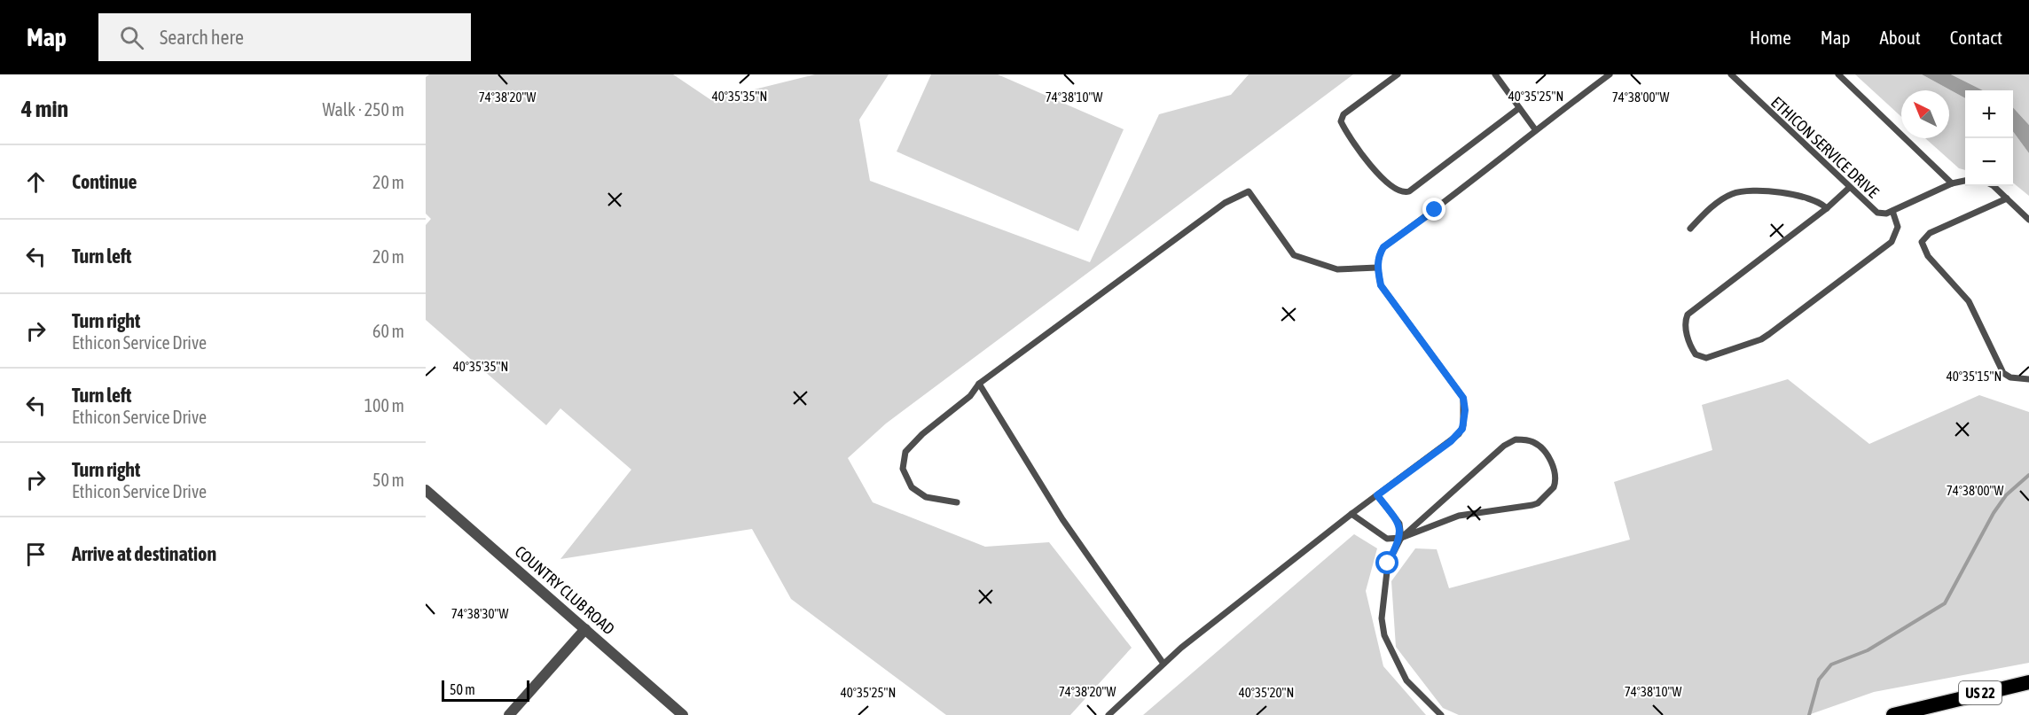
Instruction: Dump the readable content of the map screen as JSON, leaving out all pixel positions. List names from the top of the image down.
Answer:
{
  "streets": {
    "highway": ["US 22"],
    "street": ["COUNTRY CLUB ROAD"],
    "lane": ["ETHICON SERVICE DRIVE"]
  },
  "scale_bar": "50 m",
  "north": "top left",
  "page": {
    "header": "Map",
    "search": "Search here",
    "nav": [
      "Home",
      "Map",
      "About",
      "Contact"
    ],
    "heading": ["4 min", "Walk · 250 m"],
    "map_buttons": ["+", "−"],
    "list": [
      ["Continue", "20 m"],
      ["Turn left", "20 m"],
      ["Turn right", "Ethicon Service Drive", "60 m"],
      ["Turn left", "Ethicon Service Drive", "100 m"],
      ["Turn right", "Ethicon Service Drive", "50 m"],
      "Arrive at destination"
    ],
    "scale": "50 m"
  },
  "coordinates": [
    "40°35'35\"N",
    "40°35'25\"N",
    "74°38'20\"W",
    "74°38'00\"W",
    "74°38'10\"W",
    "40°35'15\"N",
    "74°38'30\"W",
    "40°35'20\"N"
  ]
}
